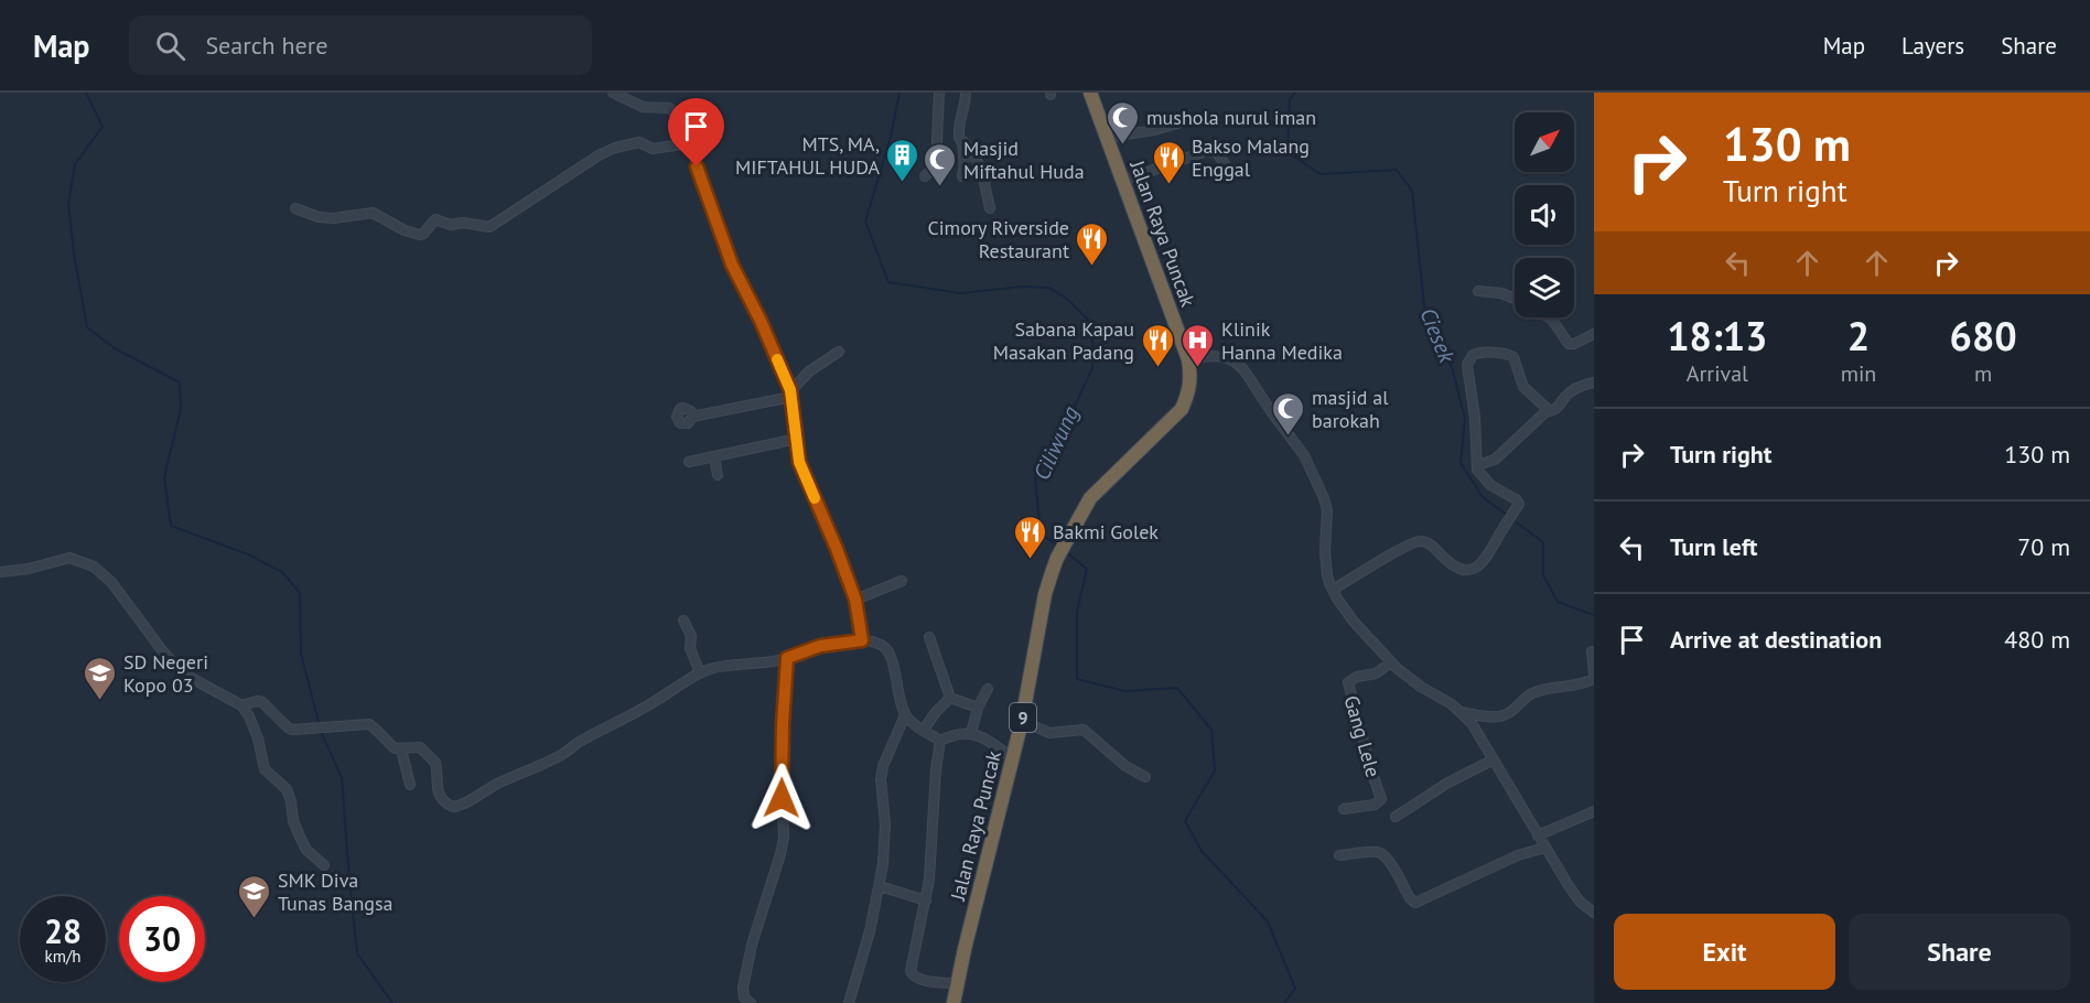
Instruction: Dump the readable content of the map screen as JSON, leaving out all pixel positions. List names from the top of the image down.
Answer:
{
  "streets": {
    "highway": ["Jalan Raya Puncak", "9"],
    "street": ["Gang Lele"]
  },
  "water": ["Ciesek", "Ciliwung"],
  "places": {
    "mosque": ["mushola nurul iman", "Masjid Miftahul Huda", "masjid al barokah"],
    "building": ["MTS, MA, MIFTAHUL HUDA"],
    "restaurant": [
      "Bakso Malang Enggal",
      "Cimory Riverside Restaurant",
      "Sabana Kapau Masakan Padang",
      "Bakmi Golek"
    ],
    "hospital": ["Klinik Hanna Medika"],
    "school or university": ["SD Negeri Kopo 03", "SMK Diva Tunas Bangsa"]
  },
  "north": "top right",
  "page": {
    "header": "Map",
    "search": "Search here",
    "nav": ["Map", "Layers", "Share"],
    "turn": ["130 m", "Turn right"],
    "eta": [
      "18:13",
      "Arrival",
      "2",
      "min",
      "680",
      "m"
    ],
    "list": [
      {
        "name": "Turn right",
        "value": "130 m"
      },
      {
        "name": "Turn left",
        "value": "70 m"
      },
      {
        "name": "Arrive at destination",
        "value": "480 m"
      }
    ],
    "speed": "28 km/h",
    "limit": "30",
    "buttons": ["Exit", "Share"]
  }
}
